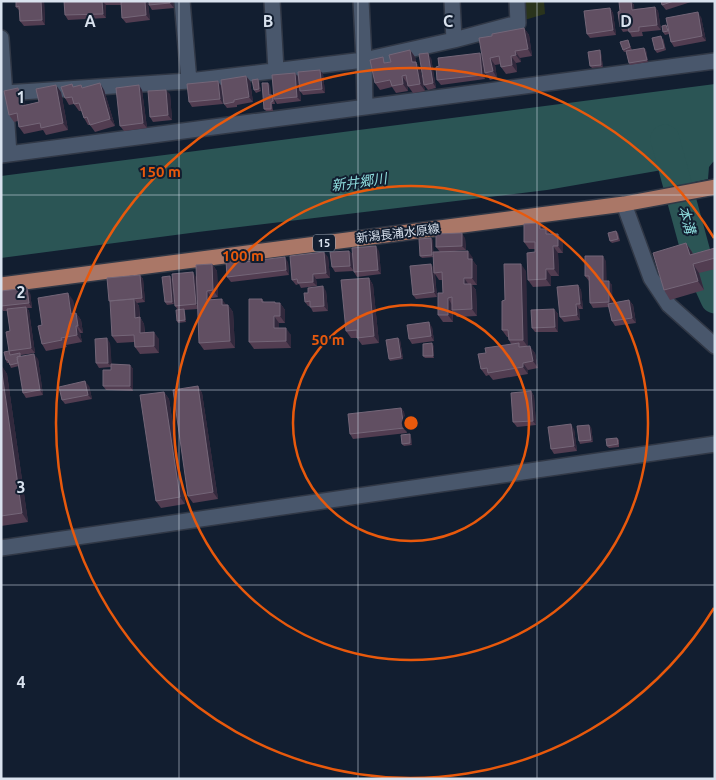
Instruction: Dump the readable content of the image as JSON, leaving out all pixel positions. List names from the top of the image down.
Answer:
{
  "streets": {
    "main road": ["新潟長浦水原線", "15"]
  },
  "water": ["新井郷川", "本溝"],
  "grid": {
    "columns": [
      "A",
      "B",
      "C",
      "D"
    ],
    "rows": [
      "1",
      "2",
      "3",
      "4"
    ]
  },
  "rings": ["150 m", "100 m", "50 m"]
}
